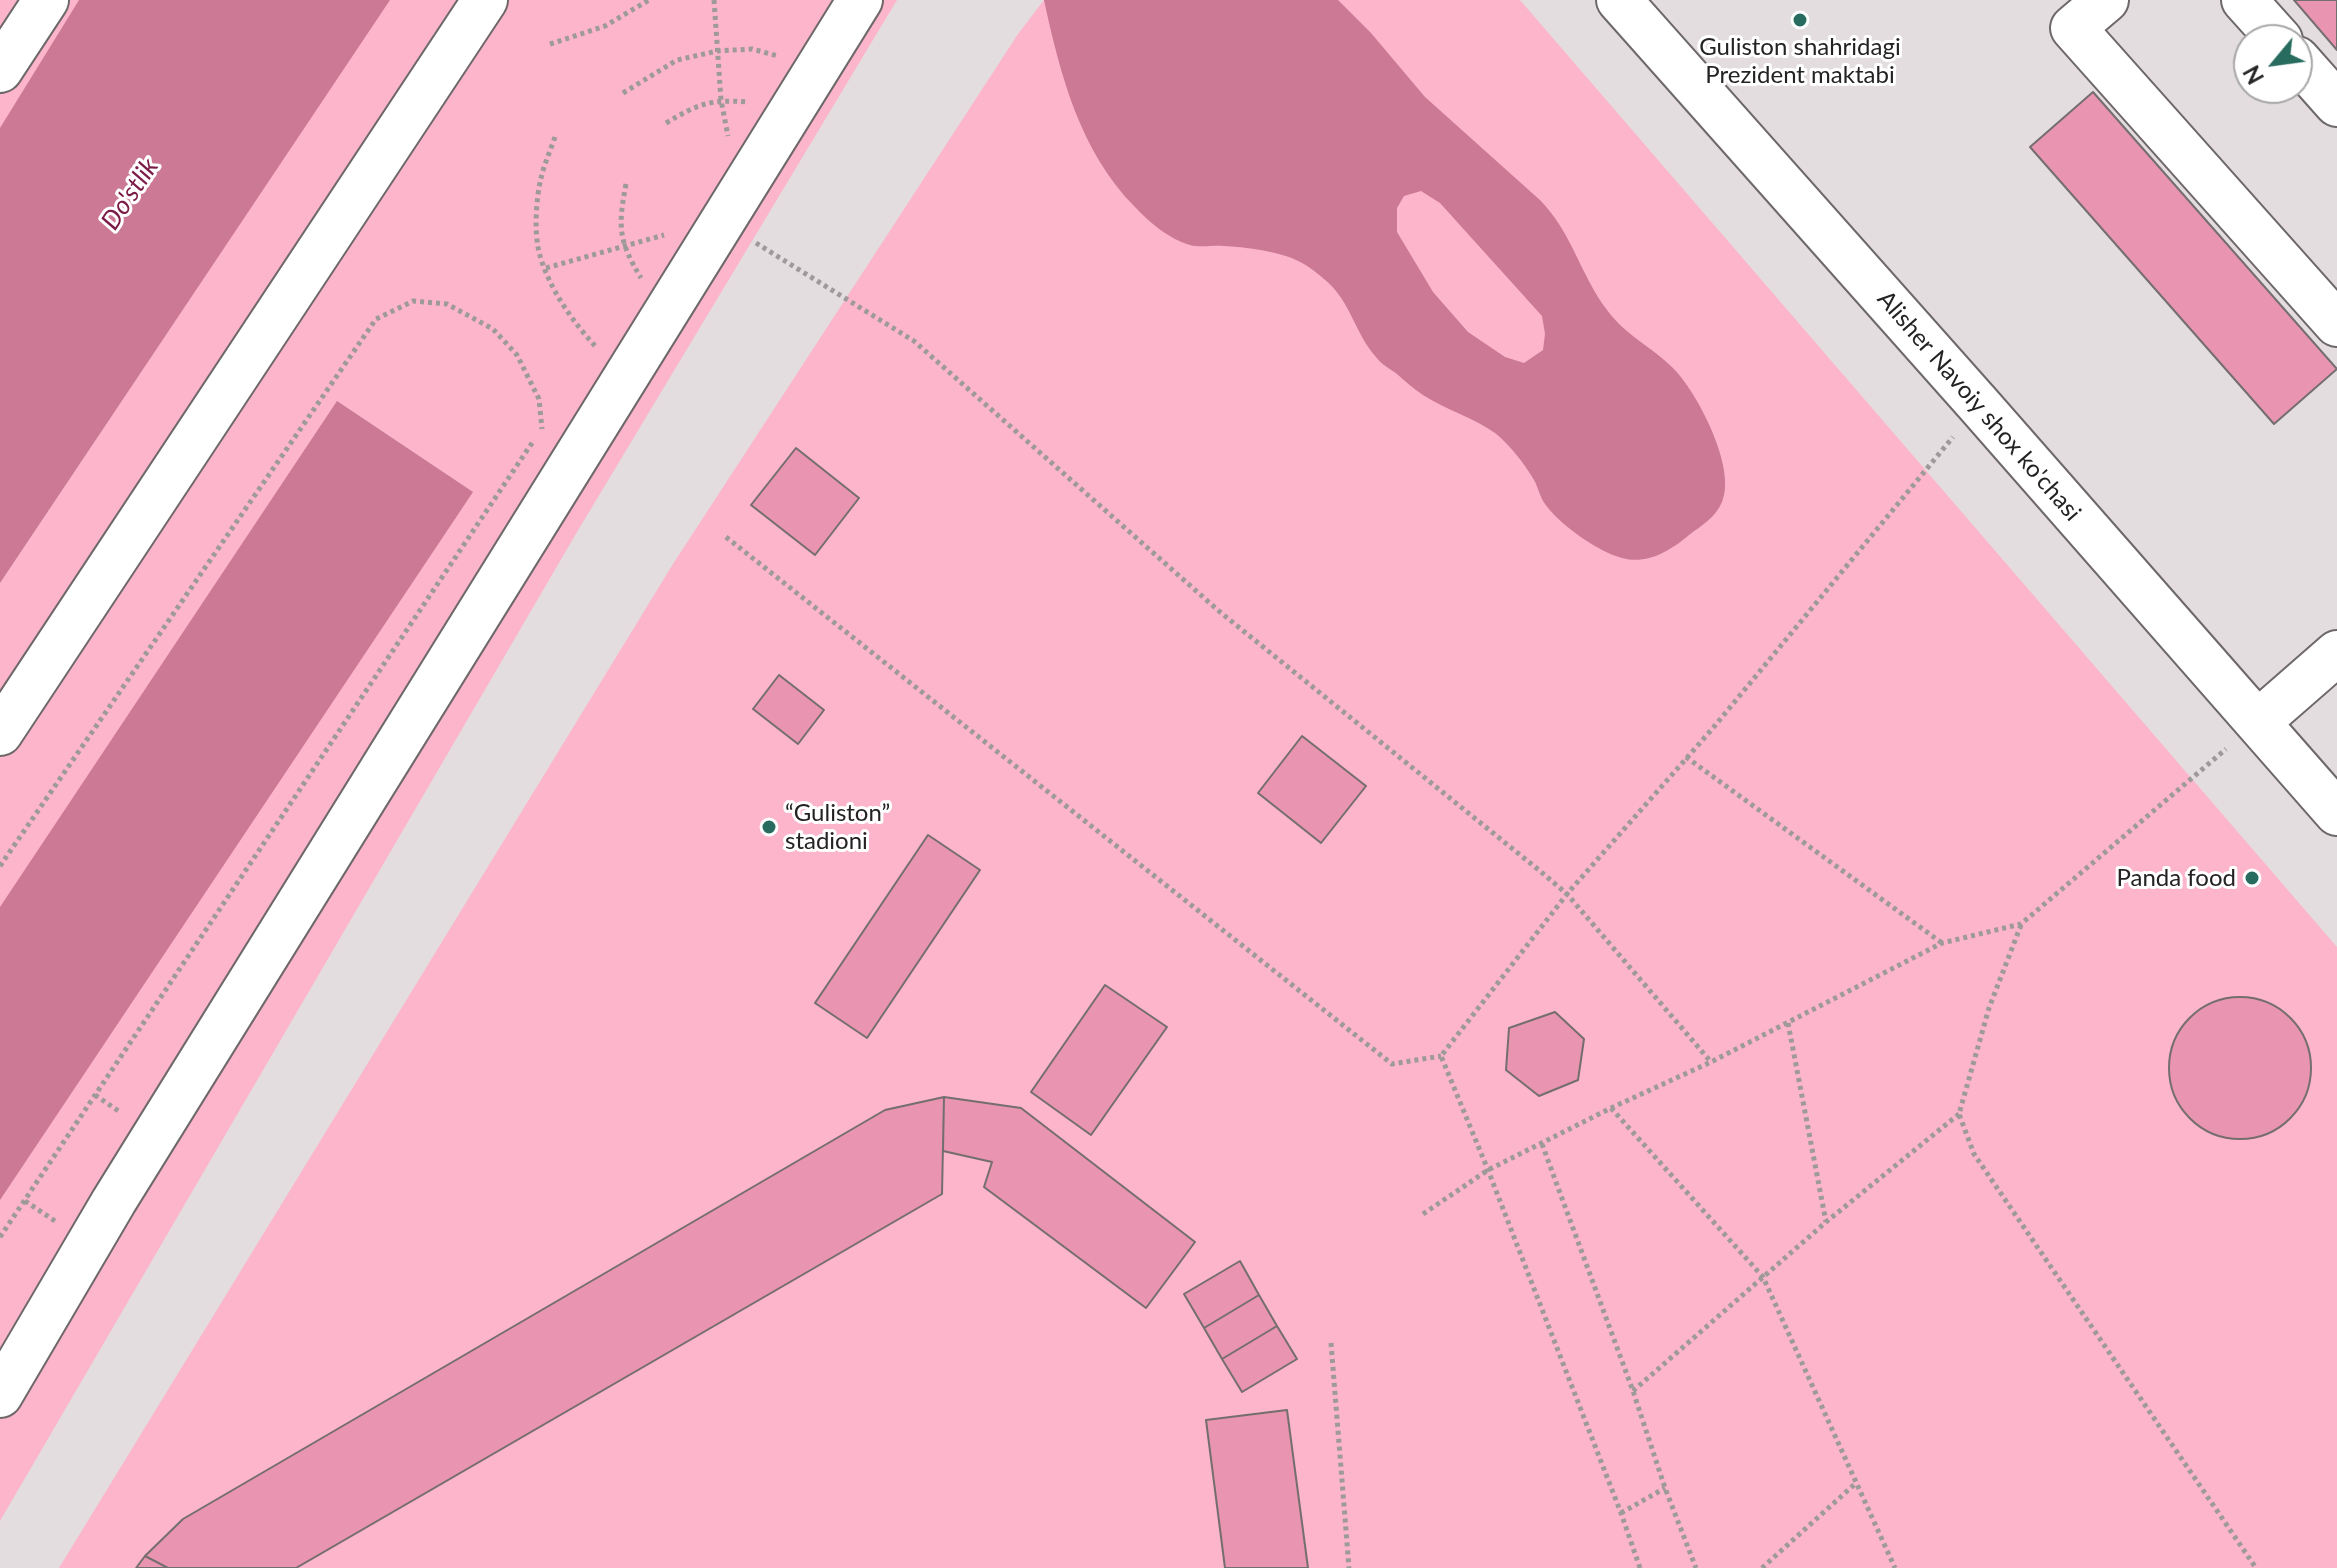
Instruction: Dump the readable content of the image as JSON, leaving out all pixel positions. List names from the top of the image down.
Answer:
{
  "streets": {
    "street": ["Alisher Navoiy shox ko'chasi"]
  },
  "water": ["Do'stlik"],
  "places": ["Guliston shahridagi Prezident maktabi", "“Guliston” stadioni", "Panda food"],
  "north": "bottom left"
}
